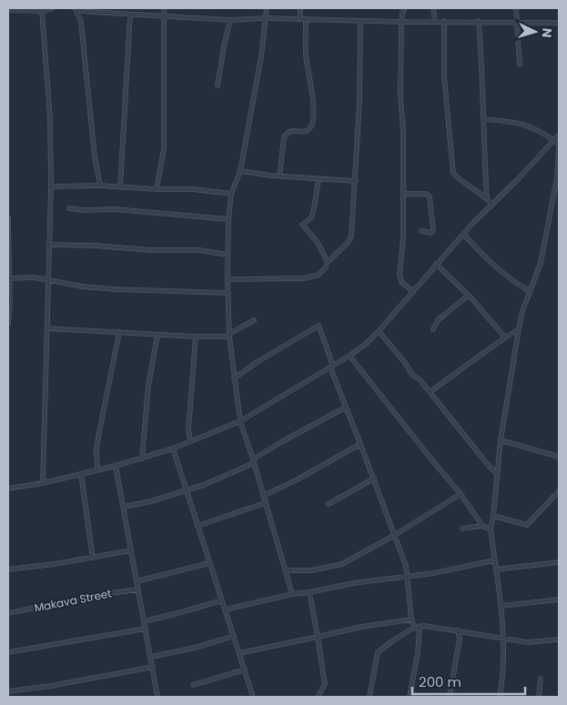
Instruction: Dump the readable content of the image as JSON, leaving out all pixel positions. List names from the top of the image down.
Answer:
{
  "streets": {
    "street": ["Makava Street"]
  },
  "scale_bar": "200 m",
  "north": "right"
}
